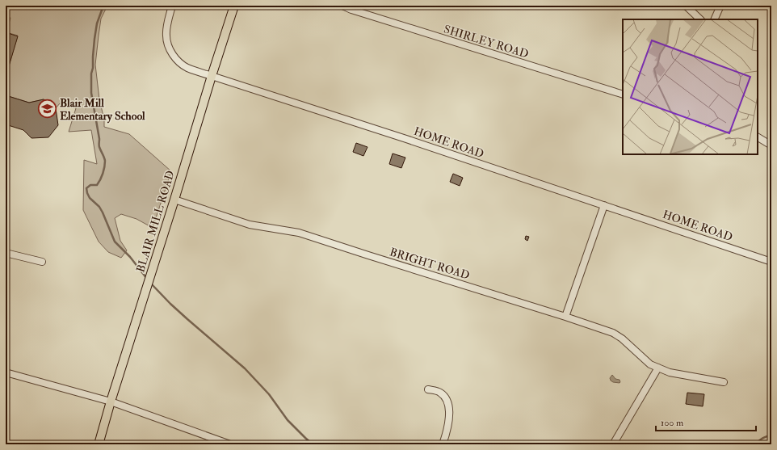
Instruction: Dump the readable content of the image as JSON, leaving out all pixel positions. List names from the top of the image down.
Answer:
{
  "streets": {
    "main road": ["BLAIR MILL ROAD"],
    "street": ["SHIRLEY ROAD", "HOME ROAD", "BRIGHT ROAD"]
  },
  "crossings": [
    ["HOME ROAD", "BLAIR MILL ROAD"],
    ["BLAIR MILL ROAD", "BRIGHT ROAD"]
  ],
  "places": {
    "school or university": ["Blair Mill Elementary School"]
  },
  "scale_bar": "100 m"
}
